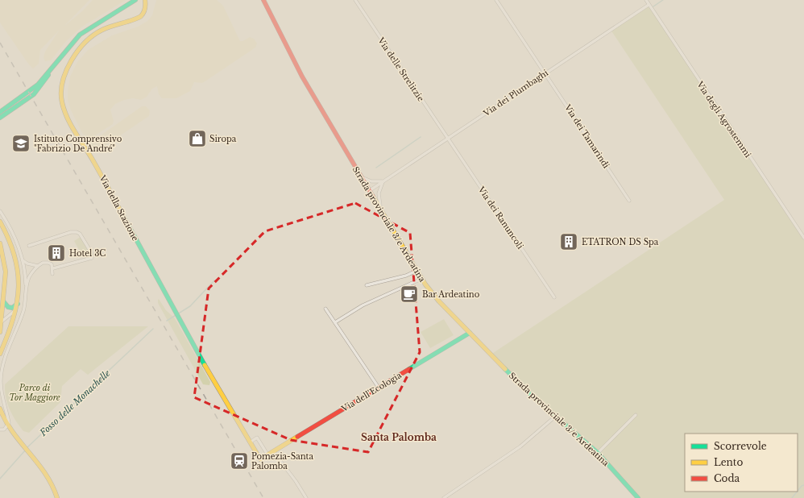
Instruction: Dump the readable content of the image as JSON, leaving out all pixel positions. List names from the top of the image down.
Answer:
{
  "streets": {
    "street": [
      "Via delle Strelitzie",
      "Via dei Plumbaghi",
      "Via degli Agrostemmi",
      "Via dei Tamarindi",
      "Via della Stazione",
      "Via dei Ranuncoli",
      "Strada provinciale 3/e Ardeatina",
      "Via dell'Ecologia"
    ]
  },
  "crossings": [
    ["Via delle Strelitzie", "Via dei Plumbaghi"],
    ["Via delle Strelitzie", "Via dei Ranuncoli"],
    ["Via dei Plumbaghi", "Via degli Agrostemmi"],
    ["Via dei Plumbaghi", "Via dei Tamarindi"],
    ["Via dei Plumbaghi", "Via dei Ranuncoli"],
    ["Via dei Plumbaghi", "Strada provinciale 3/e Ardeatina"],
    ["Strada provinciale 3/e Ardeatina", "Via dell'Ecologia"]
  ],
  "districts": ["Santa Palomba"],
  "water": ["Fosso delle Monachelle"],
  "parks": ["Parco di Tor Maggiore"],
  "places": {
    "shop": ["Siropa"],
    "school or university": ["Istituto Comprensivo \"Fabrizio De André\""],
    "building": ["ETATRON DS Spa", "Hotel 3C"],
    "cafe": ["Bar Ardeatino"],
    "station": ["Pomezia-Santa Palomba"]
  },
  "legend": ["Scorrevole", "Lento", "Coda"]
}
